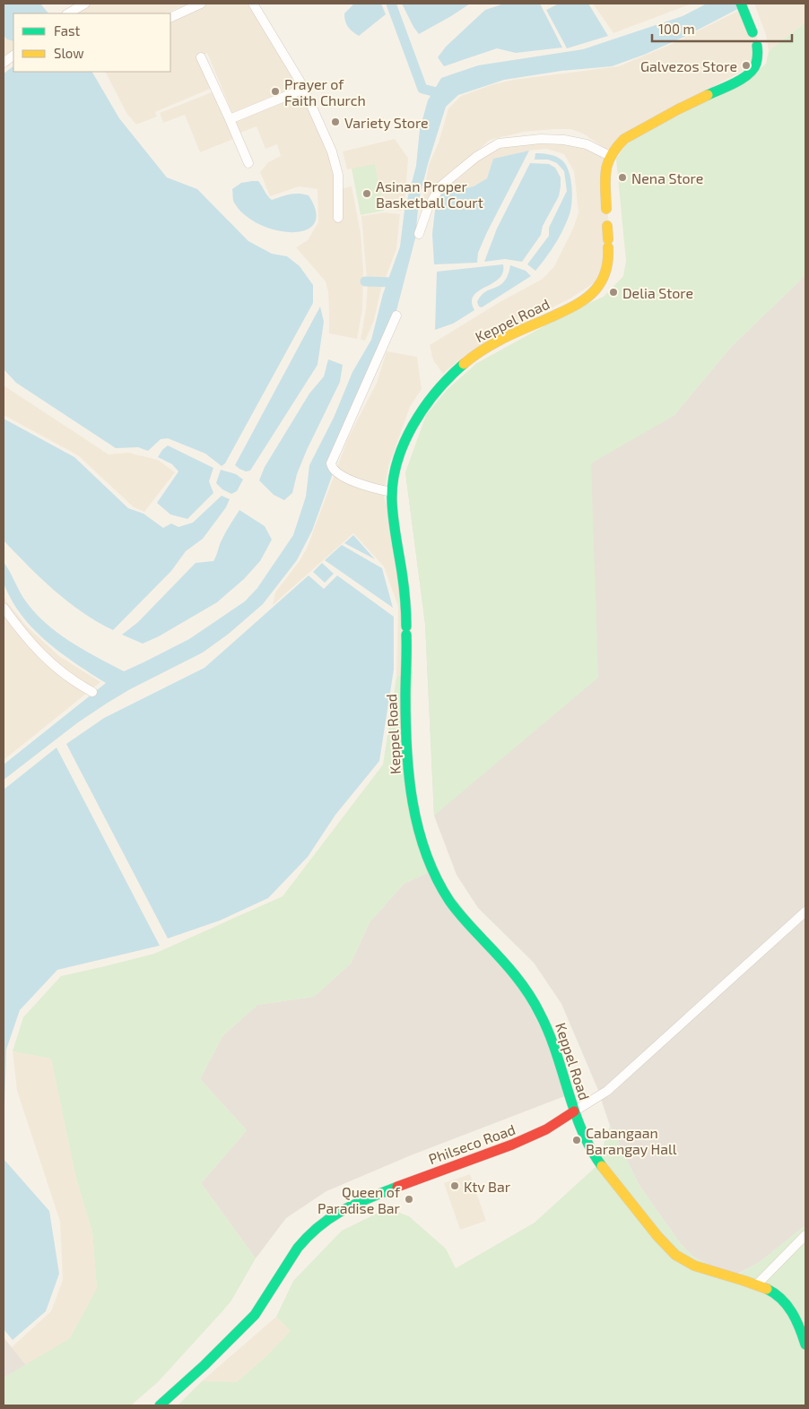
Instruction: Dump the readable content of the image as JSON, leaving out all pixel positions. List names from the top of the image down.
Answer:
{
  "streets": {
    "street": ["Keppel Road", "Philseco Road"]
  },
  "crossings": [
    ["Keppel Road", "Philseco Road"]
  ],
  "places": [
    "Galvezos Store",
    "Prayer of Faith Church",
    "Variety Store",
    "Nena Store",
    "Asinan Proper Basketball Court",
    "Delia Store",
    "Cabangaan Barangay Hall",
    "Ktv Bar",
    "Queen of Paradise Bar"
  ],
  "legend": ["Fast", "Slow"],
  "scale_bar": "100 m"
}
